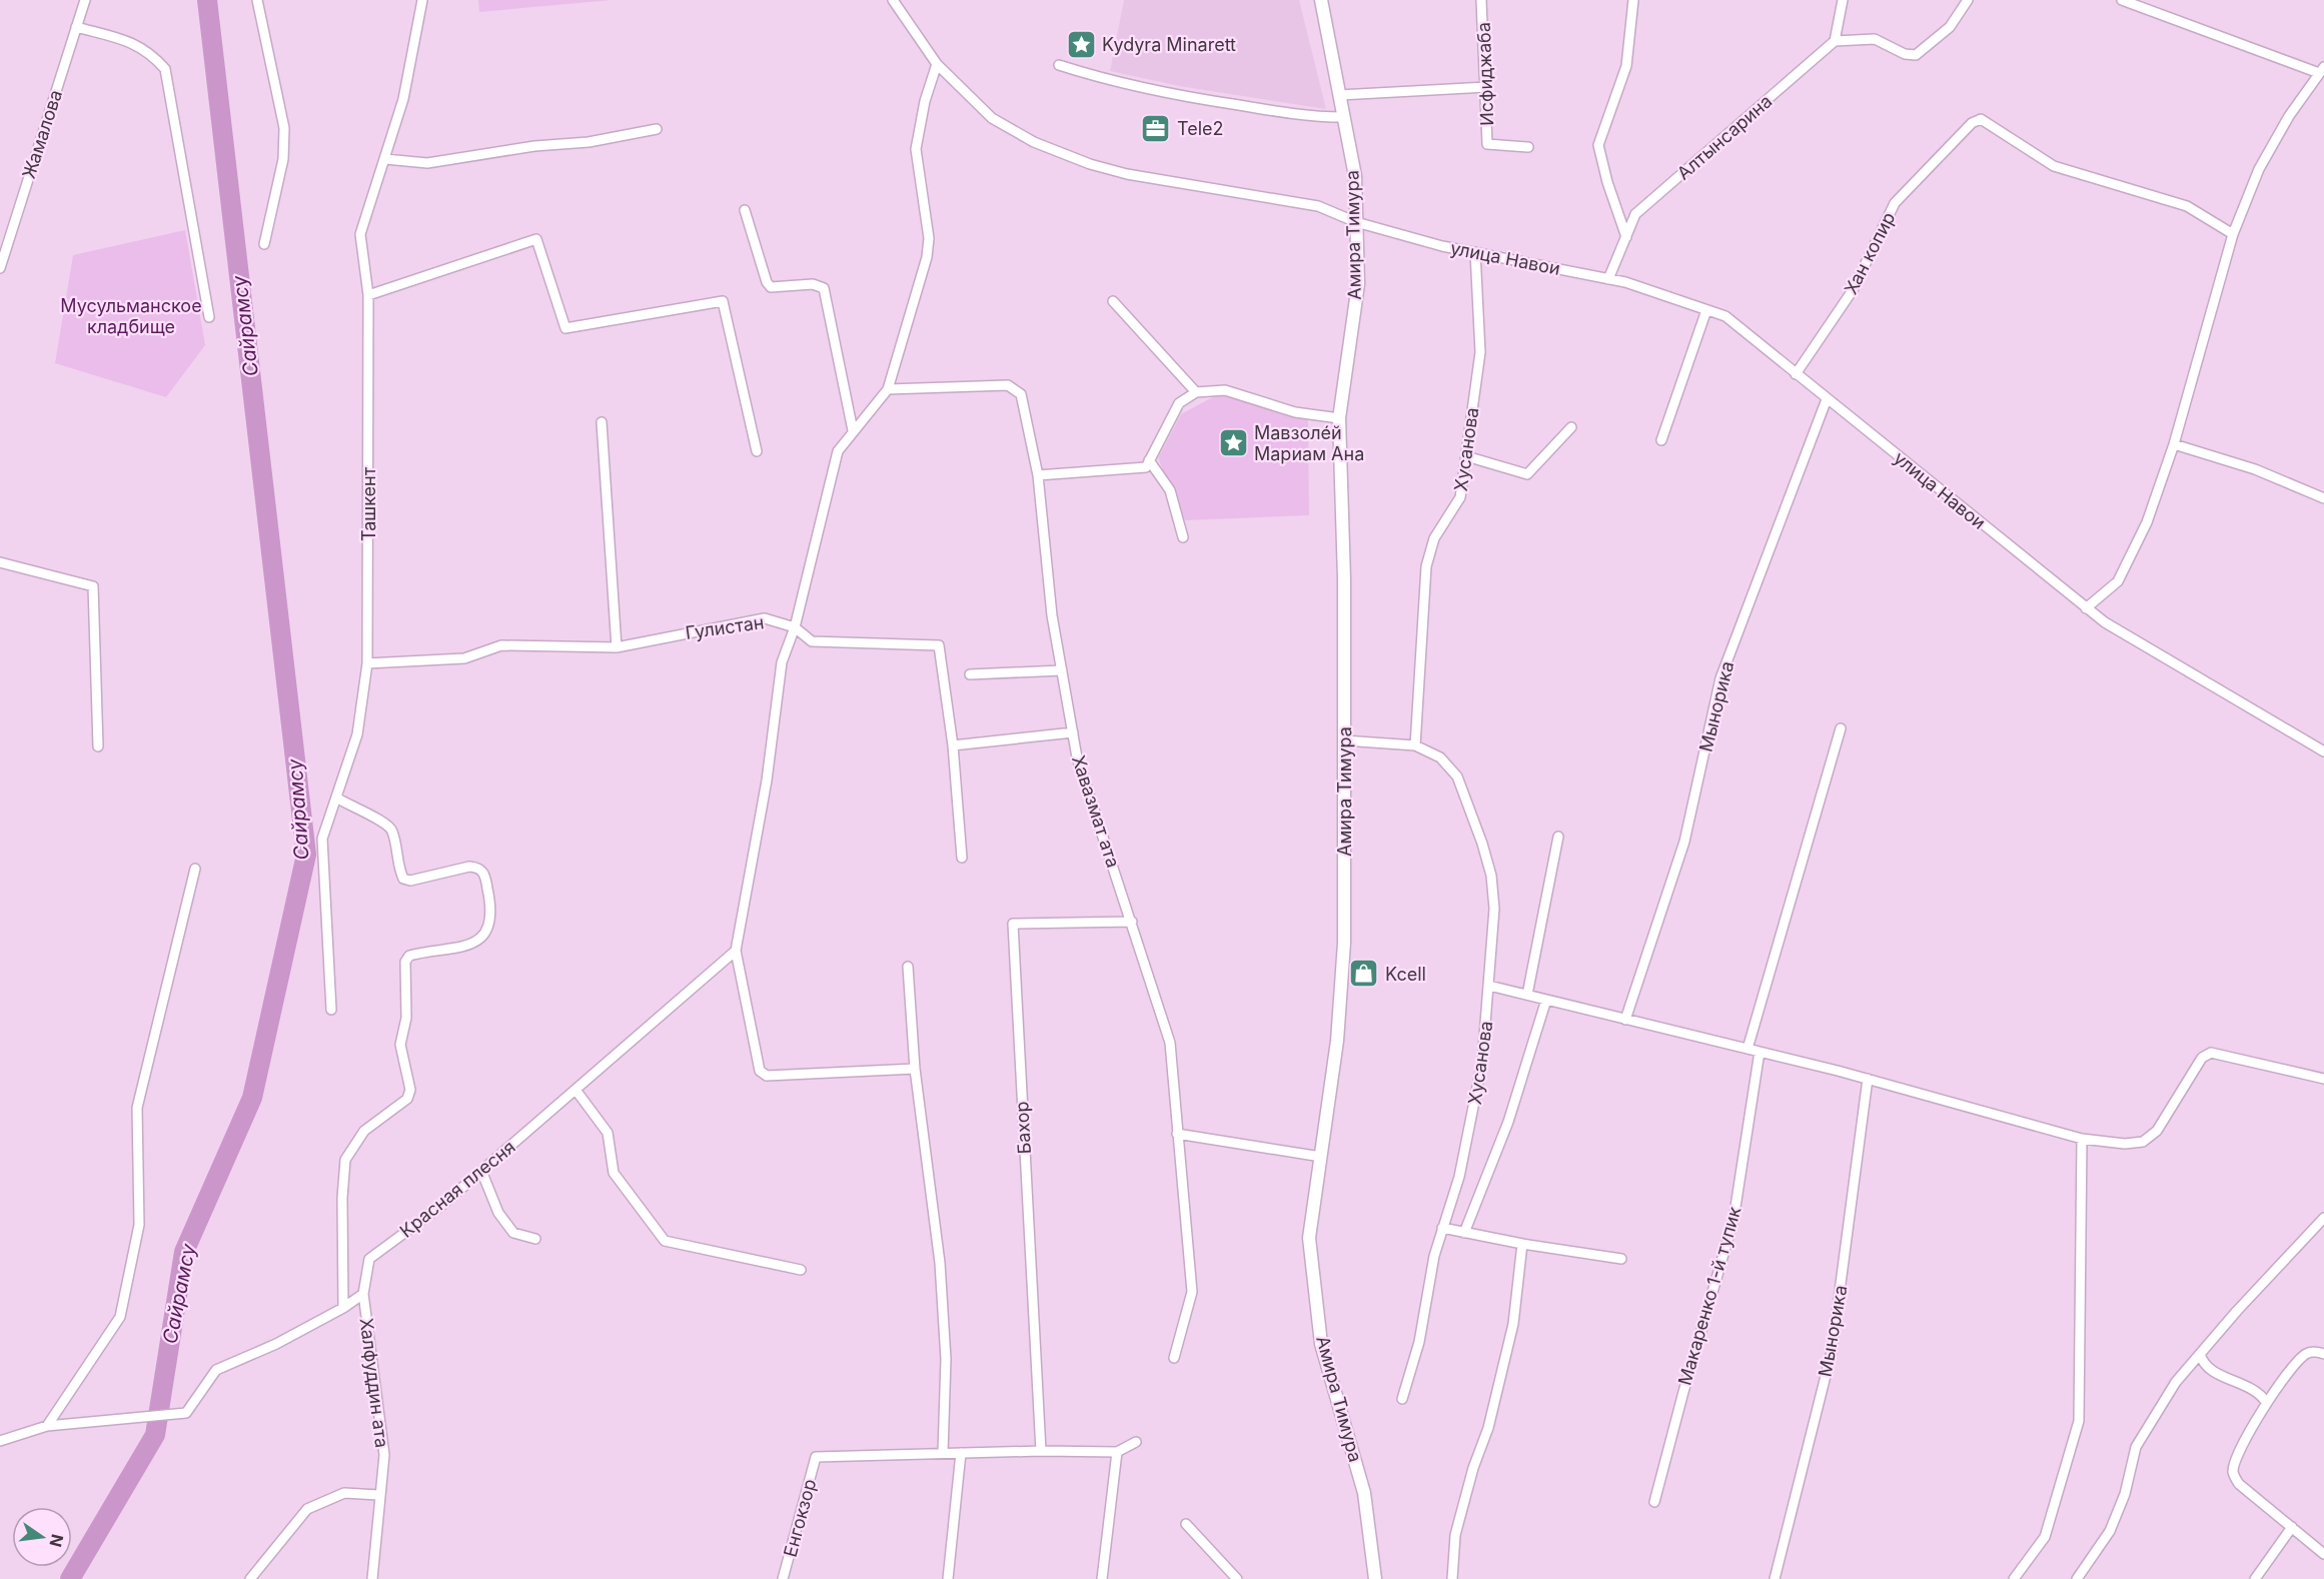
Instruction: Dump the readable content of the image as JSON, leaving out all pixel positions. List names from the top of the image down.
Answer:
{
  "streets": {
    "street": [
      "Исфиджаба",
      "Жамалова",
      "Алтынсарина",
      "Амира Тимура",
      "Хан копир",
      "улица Навои",
      "Хусанова",
      "Ташкент",
      "Гулистан",
      "Мынорика",
      "Хавазмат ата",
      "Бахор",
      "Красная плесня",
      "Макаренко 1-й тупик",
      "Халфуддин ата",
      "Енгокзор"
    ]
  },
  "crossings": [
    ["Алтынсарина", "улица Навои"],
    ["Амира Тимура", "улица Навои"],
    ["Амира Тимура", "Хусанова"],
    ["Хан копир", "улица Навои"],
    ["улица Навои", "Хусанова"],
    ["улица Навои", "Мынорика"],
    ["Ташкент", "Гулистан"],
    ["Ташкент", "Халфуддин ата"],
    ["Хавазмат ата", "Бахор"],
    ["Красная плесня", "Халфуддин ата"]
  ],
  "water": ["Сайрамсу"],
  "parks": ["Мусульманское кладбище"],
  "places": {
    "place": ["Kydyra Minarett", "Мавзоле́й Мариам Ана"],
    "office": ["Tele2"],
    "shop": ["Kcell"]
  },
  "north": "right"
}
